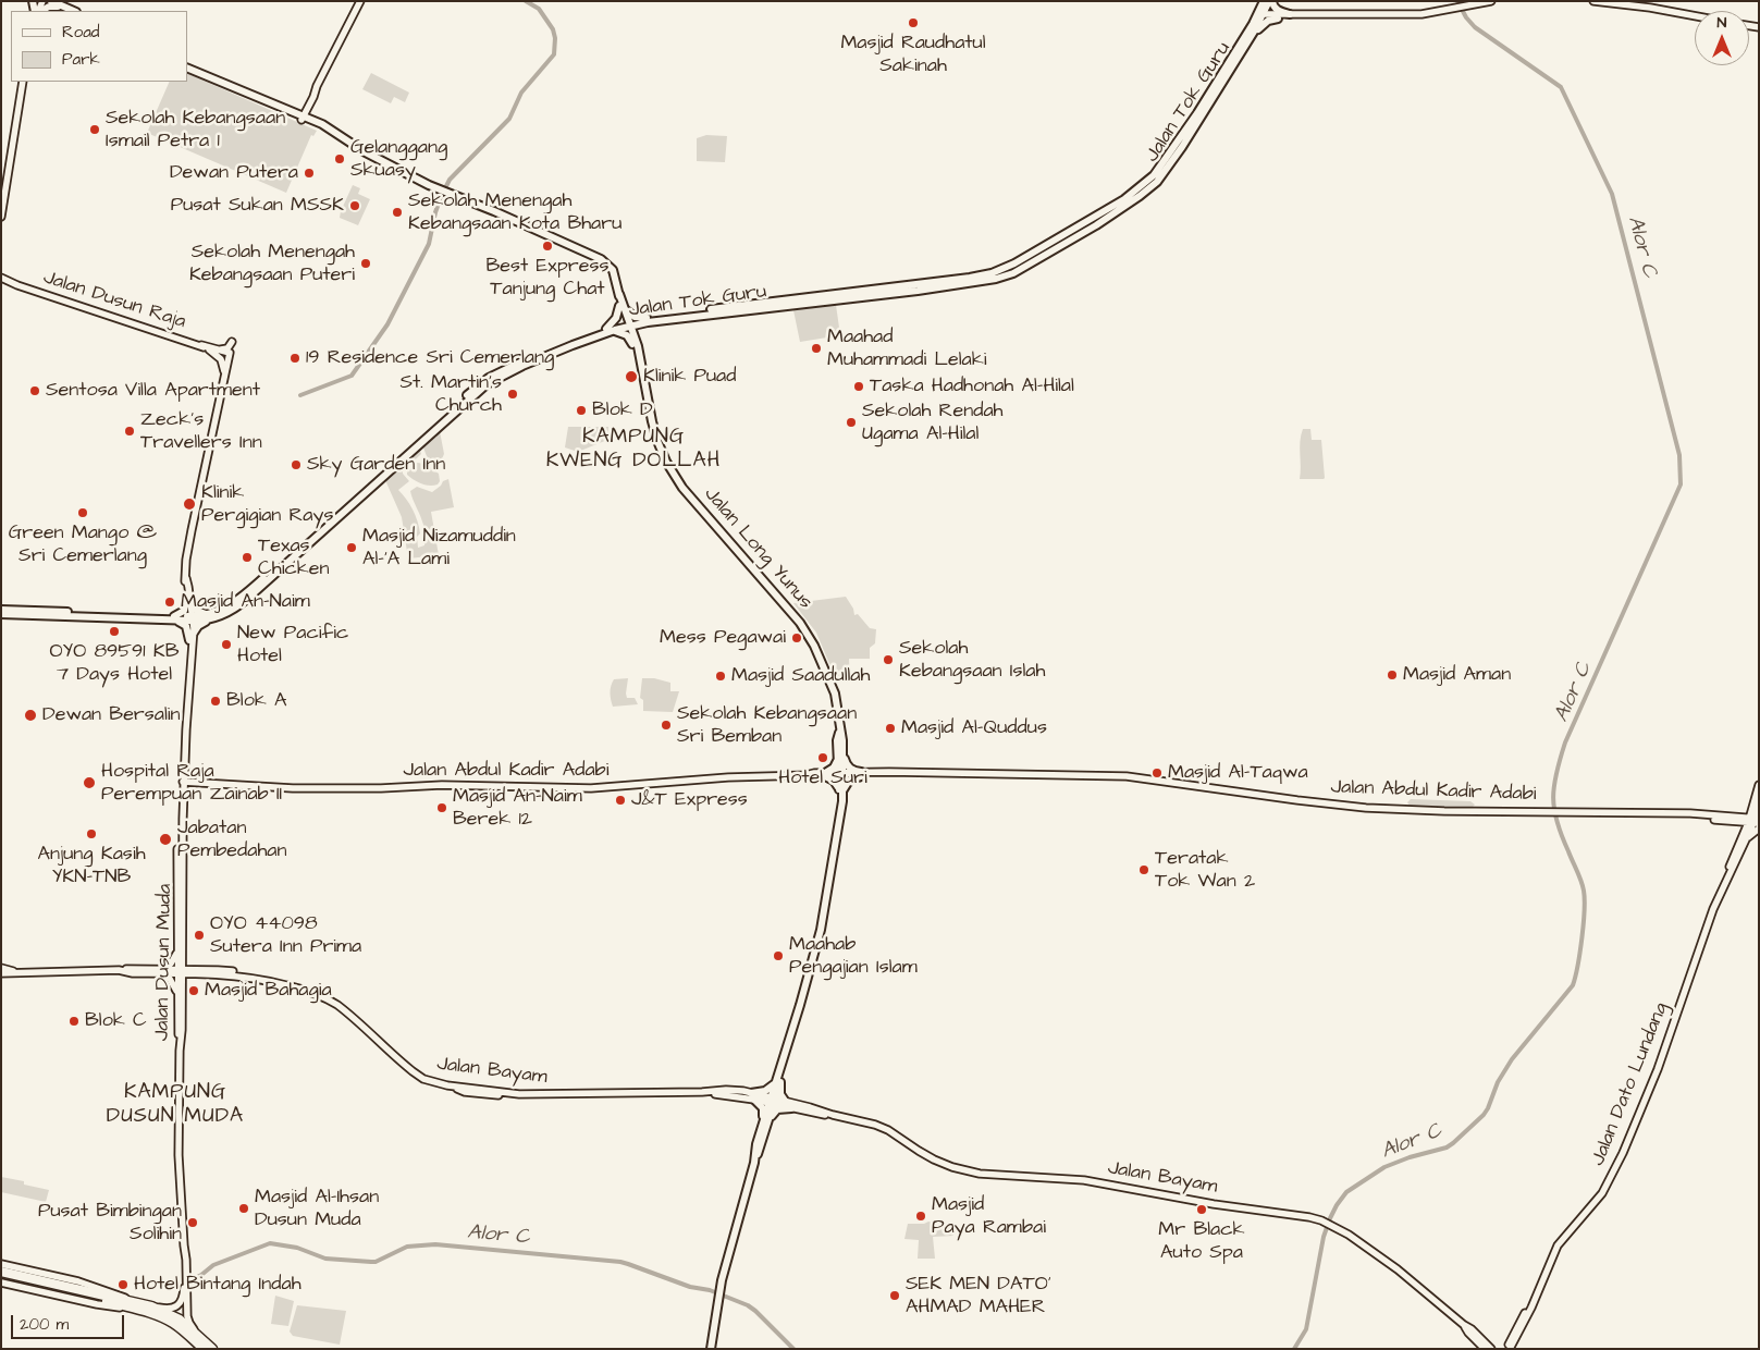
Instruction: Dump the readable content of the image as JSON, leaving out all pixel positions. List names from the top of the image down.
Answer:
{
  "streets": {
    "main road": [
      "Jalan Tok Guru",
      "Jalan Dusun Raja",
      "Jalan Long Yunus",
      "Jalan Abdul Kadir Adabi",
      "Jalan Dusun Muda",
      "Jalan Bayam",
      "Jalan Dato Lundang"
    ]
  },
  "crossings": [
    ["Jalan Tok Guru", "Jalan Long Yunus"],
    ["Jalan Tok Guru", "Jalan Dusun Muda"],
    ["Jalan Long Yunus", "Jalan Abdul Kadir Adabi"],
    ["Jalan Long Yunus", "Jalan Bayam"],
    ["Jalan Abdul Kadir Adabi", "Jalan Dusun Muda"],
    ["Jalan Abdul Kadir Adabi", "Jalan Dato Lundang"],
    ["Jalan Dusun Muda", "Jalan Bayam"]
  ],
  "districts": ["KAMPUNG KWENG DOLLAH", "KAMPUNG DUSUN MUDA"],
  "water": ["Alor C"],
  "places": [
    "Masjid Raudhatul Sakinah",
    "Sekolah Kebangsaan Ismail Petra 1",
    "Gelanggang Skuasy",
    "Dewan Putera",
    "Pusat Sukan MSSK",
    "Sekolah Menengah Kebangsaan Kota Bharu",
    "Best Express Tanjung Chat",
    "Sekolah Menengah Kebangsaan Puteri",
    "Maahad Muhammadi Lelaki",
    "19 Residence Sri Cemerlang",
    "Klinik Puad",
    "Taska Hadhonah Al-Hilal",
    "Sentosa Villa Apartment",
    "St. Martin's Church",
    "Blok D",
    "Sekolah Rendah Ugama Al-Hilal",
    "Zeck's Travellers Inn",
    "Sky Garden Inn",
    "Klinik Pergigian Rays",
    "Green Mango @ Sri Cemerlang",
    "Masjid Nizamuddin Al-'A Lami",
    "Texas Chicken",
    "Masjid An-Naim",
    "OYO 89591 KB 7 Days Hotel",
    "Mess Pegawai",
    "New Pacific Hotel",
    "Sekolah Kebangsaan Islah",
    "Masjid Aman",
    "Masjid Saadullah",
    "Blok A",
    "Dewan Bersalin",
    "Sekolah Kebangsaan Sri Bemban",
    "Masjid Al-Quddus",
    "Hotel Suri",
    "Masjid Al-Taqwa",
    "Hospital Raja Perempuan Zainab II",
    "J&T Express",
    "Masjid An-Naim Berek 12",
    "Anjung Kasih YKN-TNB",
    "Jabatan Pembedahan",
    "Teratak Tok Wan 2",
    "OYO 44098 Sutera Inn Prima",
    "Maahab Pengajian Islam",
    "Masjid Bahagia",
    "Blok C",
    "Masjid Al-Ihsan Dusun Muda",
    "Mr Black Auto Spa",
    "Masjid Paya Rambai",
    "Pusat Bimbingan Solihin",
    "Hotel Bintang Indah",
    "SEK MEN DATO' AHMAD MAHER"
  ],
  "legend": ["Road", "Park"],
  "scale_bar": "200 m",
  "north": "top"
}
